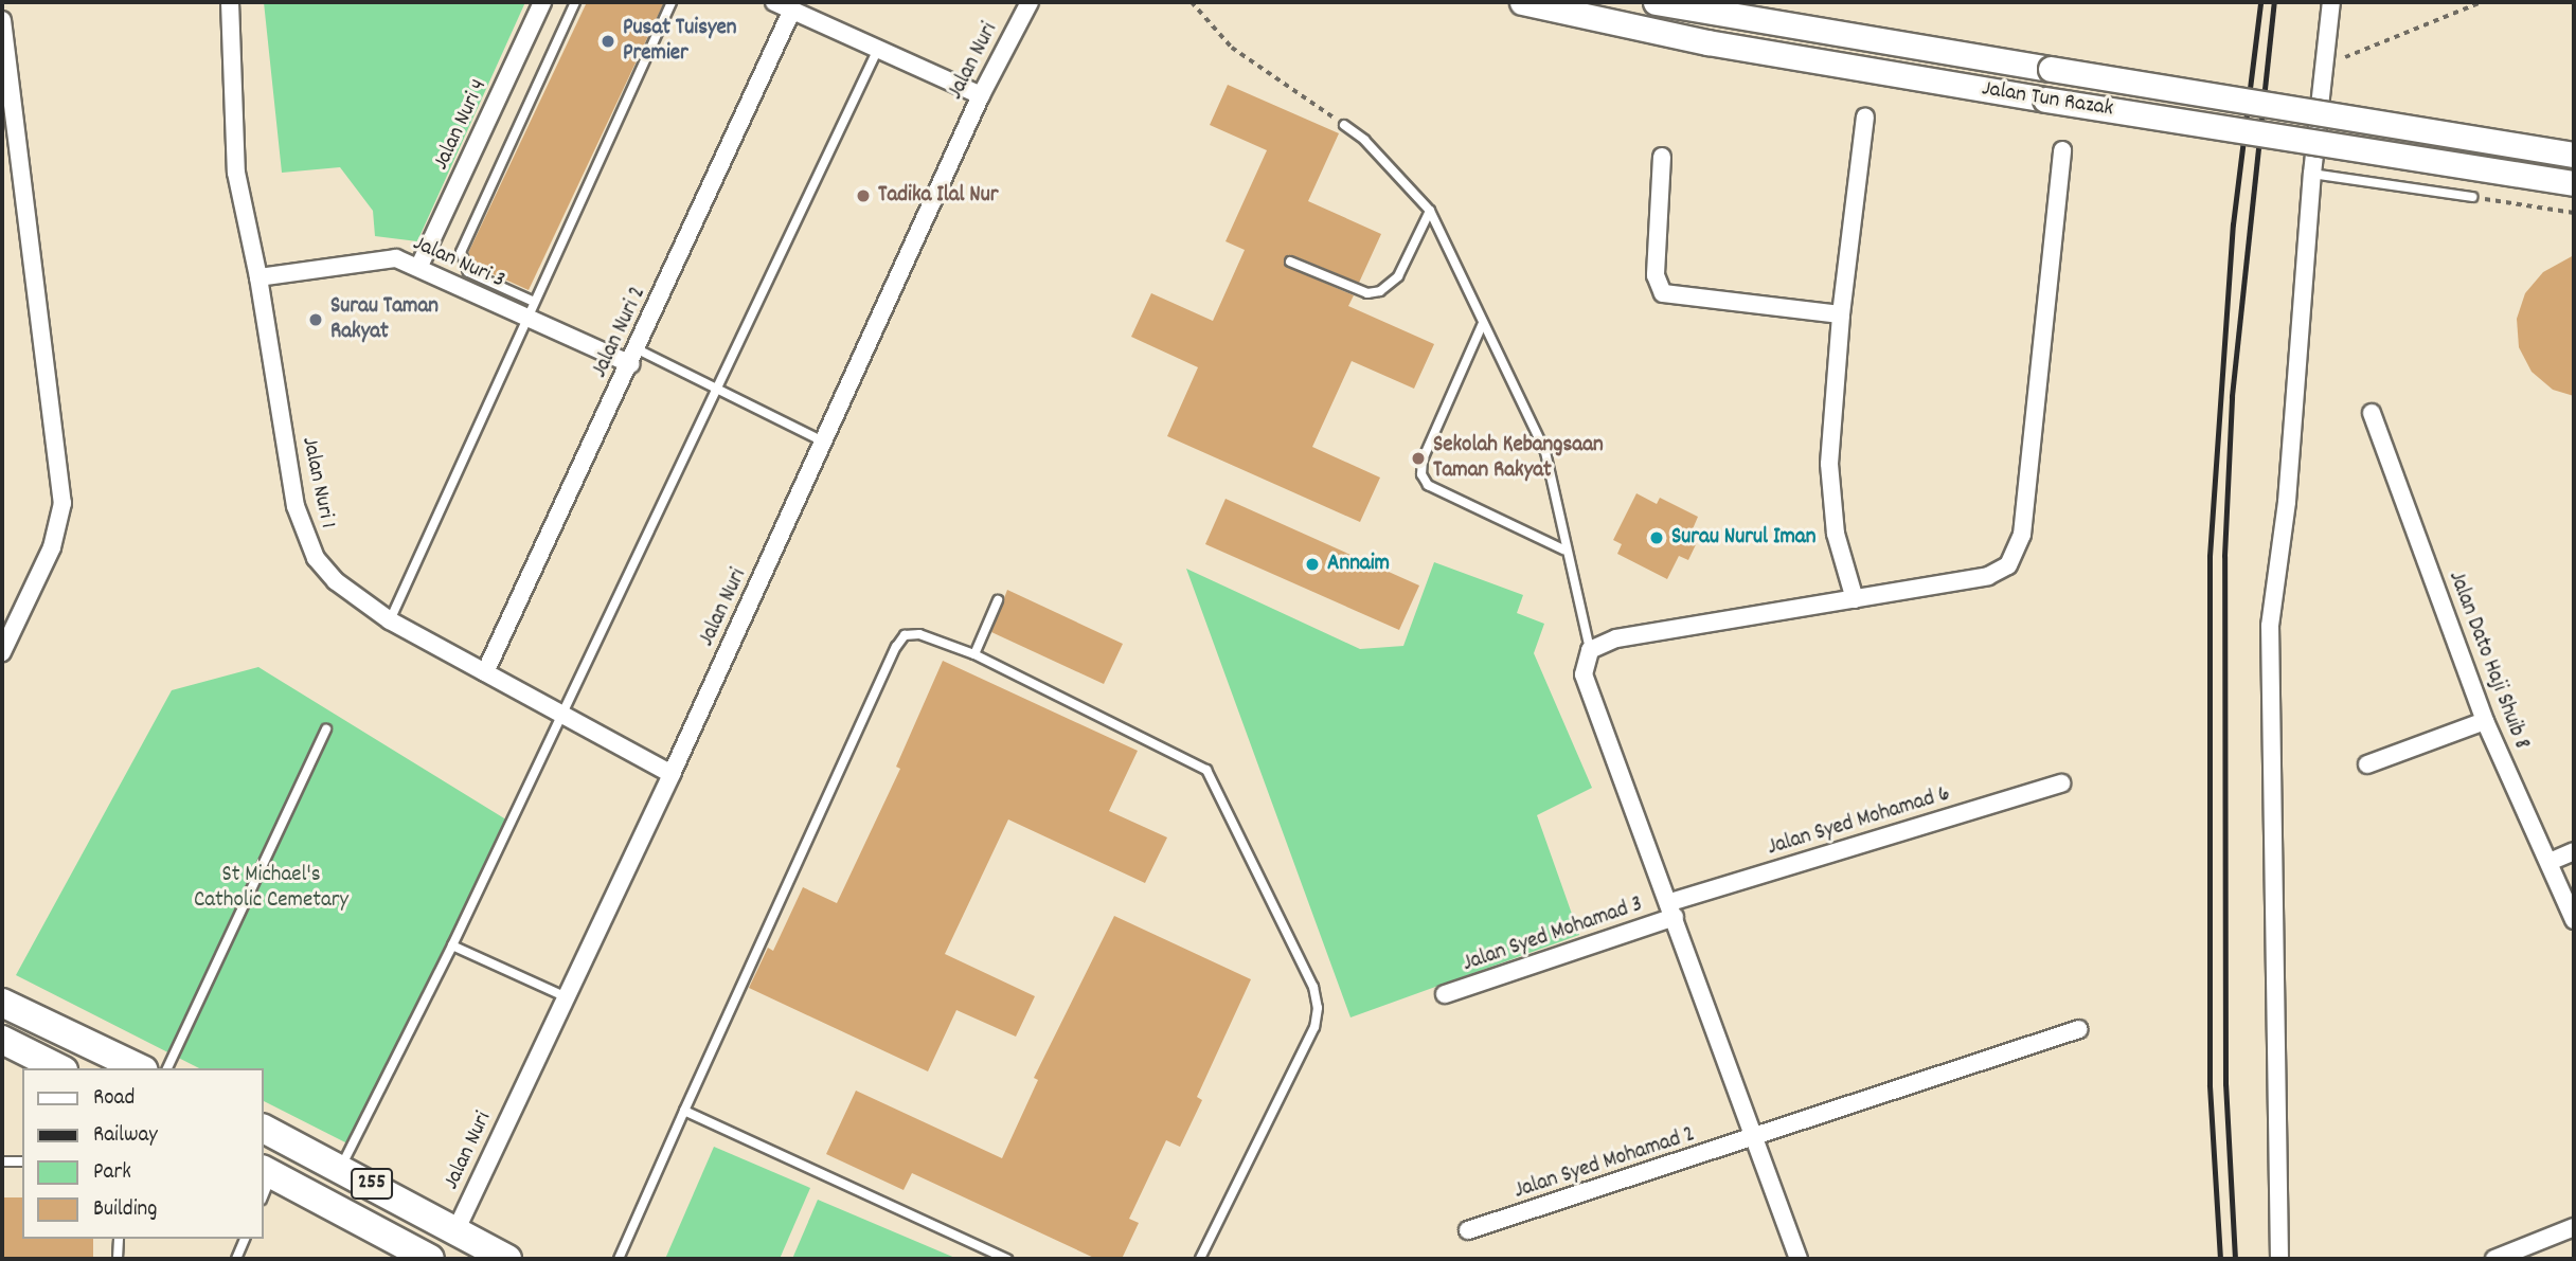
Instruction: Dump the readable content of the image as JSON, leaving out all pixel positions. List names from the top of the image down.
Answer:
{
  "streets": {
    "main road": ["Jalan Tun Razak", "255"],
    "street": [
      "Jalan Nuri",
      "Jalan Nuri 4",
      "Jalan Nuri 3",
      "Jalan Nuri 2",
      "Jalan Nuri 1",
      "Jalan Dato Haji Shuib 8",
      "Jalan Syed Mohamad 6",
      "Jalan Syed Mohamad 3",
      "Jalan Syed Mohamad 2"
    ]
  },
  "crossings": [
    ["Jalan Nuri", "Jalan Nuri 1"],
    ["Jalan Nuri", "255"],
    ["Jalan Nuri 4", "Jalan Nuri 3"],
    ["Jalan Nuri 3", "Jalan Nuri 2"],
    ["Jalan Nuri 3", "Jalan Nuri 1"],
    ["Jalan Nuri 2", "Jalan Nuri 1"],
    ["Jalan Syed Mohamad 6", "Jalan Syed Mohamad 3"]
  ],
  "parks": ["St Michael's Catholic Cemetary"],
  "places": [
    "Pusat Tuisyen Premier",
    "Tadika Ilal Nur",
    "Surau Taman Rakyat",
    "Sekolah Kebangsaan Taman Rakyat",
    "Surau Nurul Iman",
    "Annaim"
  ],
  "legend": [
    "Road",
    "Railway",
    "Park",
    "Building"
  ]
}
